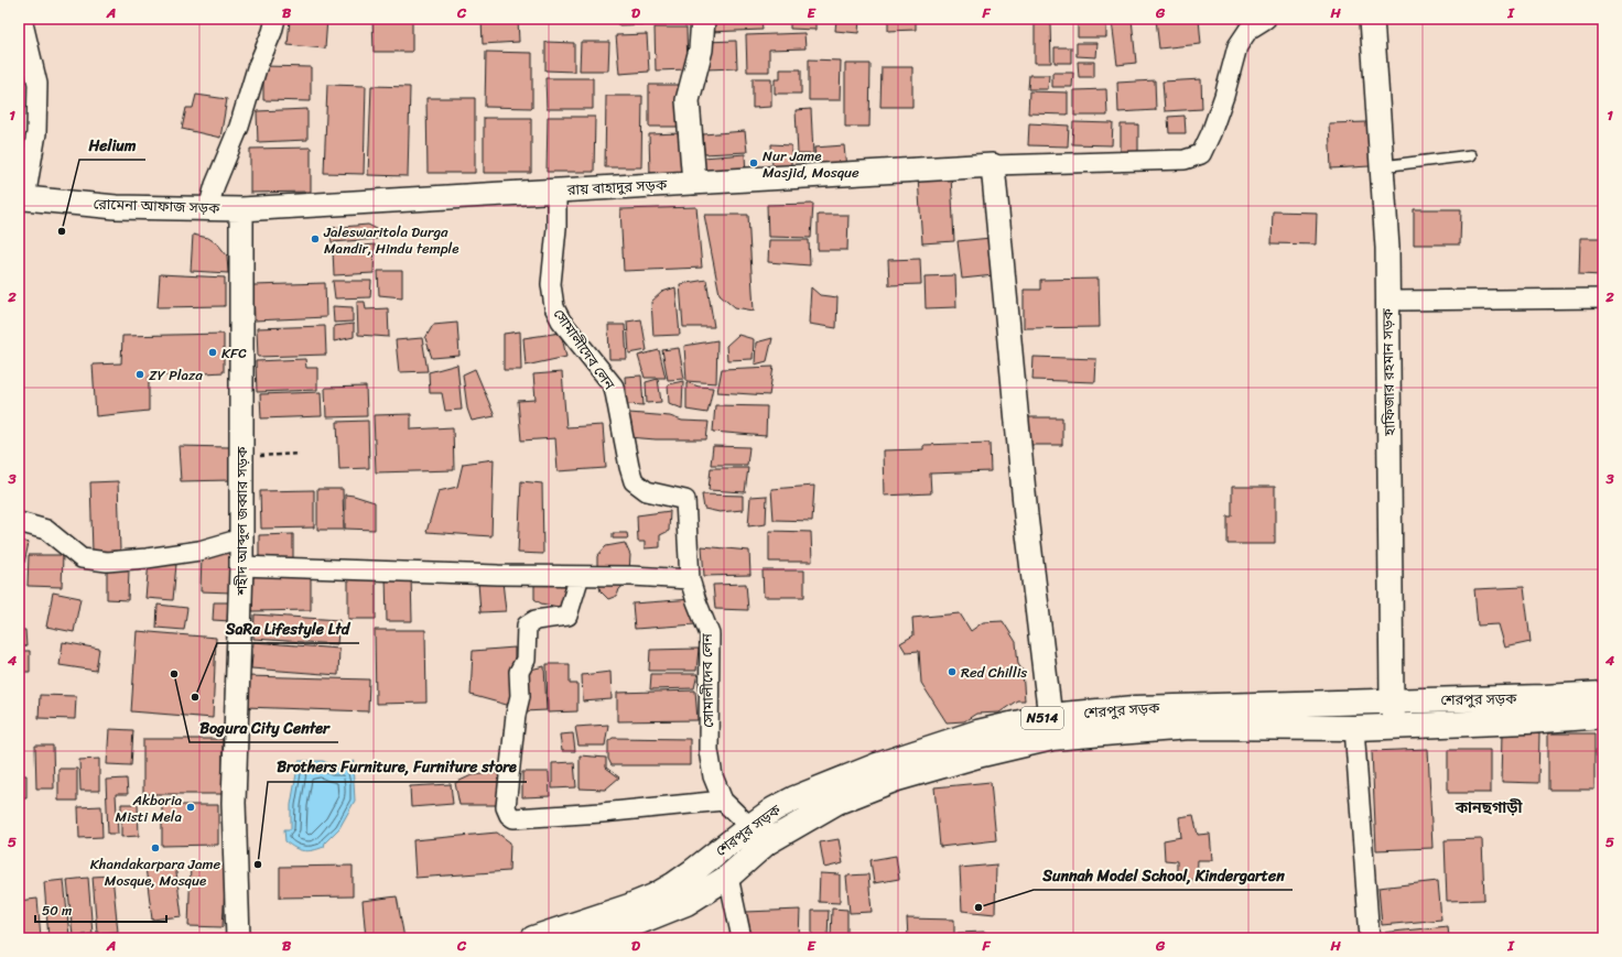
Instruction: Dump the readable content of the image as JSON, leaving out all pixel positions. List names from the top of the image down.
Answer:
{
  "streets": {
    "highway": ["শেরপুর সড়ক", "N514"],
    "street": [
      "রায় বাহাদুর সড়ক",
      "রোমেনা আফাজ সড়ক",
      "সোমালীদেব লেন",
      "হাফিজার রহমান সড়ক",
      "শহীদ আব্দুল জব্বার সড়ক"
    ]
  },
  "crossings": [
    ["রায় বাহাদুর সড়ক", "রোমেনা আফাজ সড়ক"],
    ["রায় বাহাদুর সড়ক", "সোমালীদেব লেন"],
    ["রায় বাহাদুর সড়ক", "শহীদ আব্দুল জব্বার সড়ক"],
    ["রোমেনা আফাজ সড়ক", "শহীদ আব্দুল জব্বার সড়ক"],
    ["সোমালীদেব লেন", "শেরপুর সড়ক"],
    ["হাফিজার রহমান সড়ক", "শেরপুর সড়ক"]
  ],
  "districts": ["কানছগাড়ী"],
  "places": [
    "Nur Jame Masjid, Mosque",
    "Helium",
    "Jaleswaritola Durga Mandir, Hindu temple",
    "KFC",
    "ZY Plaza",
    "Red Chillis",
    "Bogura City Center",
    "SaRa Lifestyle Ltd",
    "Akboria Misti Mela",
    "Khandakarpara Jame Mosque, Mosque",
    "Brothers Furniture, Furniture store",
    "Sunnah Model School, Kindergarten"
  ],
  "scale_bar": "50 m",
  "grid": {
    "columns": [
      "A",
      "B",
      "C",
      "D",
      "E",
      "F",
      "G",
      "H",
      "I"
    ],
    "rows": [
      "1",
      "2",
      "3",
      "4",
      "5"
    ]
  }
}
